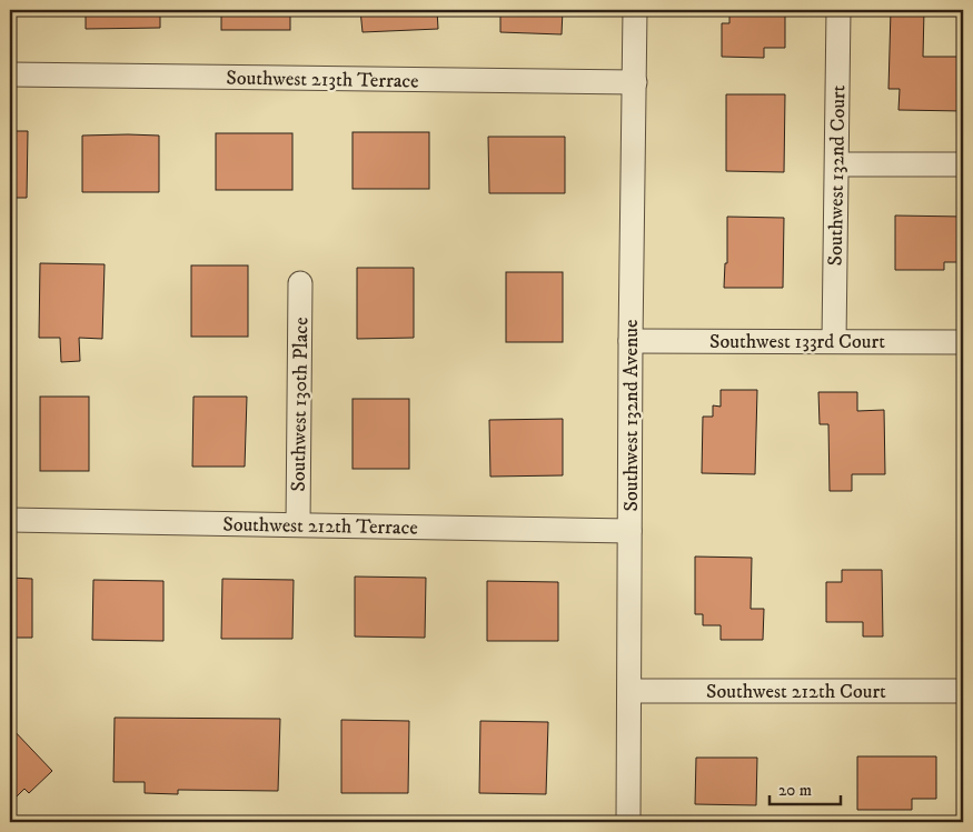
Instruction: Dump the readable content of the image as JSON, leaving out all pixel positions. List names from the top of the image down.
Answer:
{
  "streets": {
    "street": [
      "Southwest 213th Terrace",
      "Southwest 132nd Court",
      "Southwest 133rd Court",
      "Southwest 130th Place",
      "Southwest 132nd Avenue",
      "Southwest 212th Terrace",
      "Southwest 212th Court"
    ]
  },
  "crossings": [
    ["Southwest 213th Terrace", "Southwest 132nd Avenue"],
    ["Southwest 132nd Court", "Southwest 133rd Court"],
    ["Southwest 133rd Court", "Southwest 132nd Avenue"],
    ["Southwest 130th Place", "Southwest 212th Terrace"],
    ["Southwest 132nd Avenue", "Southwest 212th Terrace"],
    ["Southwest 132nd Avenue", "Southwest 212th Court"]
  ],
  "scale_bar": "20 m"
}
